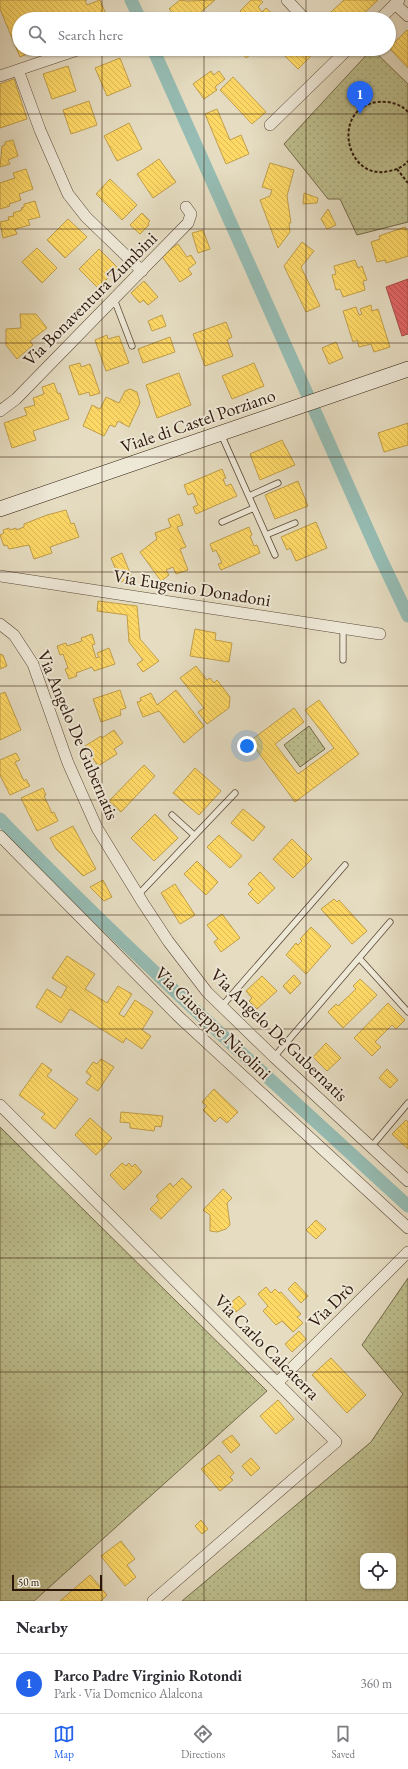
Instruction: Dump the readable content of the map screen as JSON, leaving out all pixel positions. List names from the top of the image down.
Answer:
{
  "streets": {
    "street": [
      "Via Bonaventura Zumbini",
      "Viale di Castel Porziano",
      "Via Eugenio Donadoni",
      "Via Angelo De Gubernatis",
      "Via Giuseppe Nicolini",
      "Via Drò",
      "Via Carlo Calcaterra"
    ]
  },
  "crossings": [
    ["Via Drò", "Via Carlo Calcaterra"]
  ],
  "scale_bar": "50 m",
  "page": {
    "search": "Search here",
    "pins": "1",
    "scale": "50 m",
    "heading": "Nearby",
    "list": [
      {
        "mark": "1",
        "name": "Parco Padre Virginio Rotondi",
        "note": "Park · Via Domenico Alaleona",
        "value": "360 m"
      }
    ],
    "nav": ["Map", "Directions", "Saved"]
  }
}
